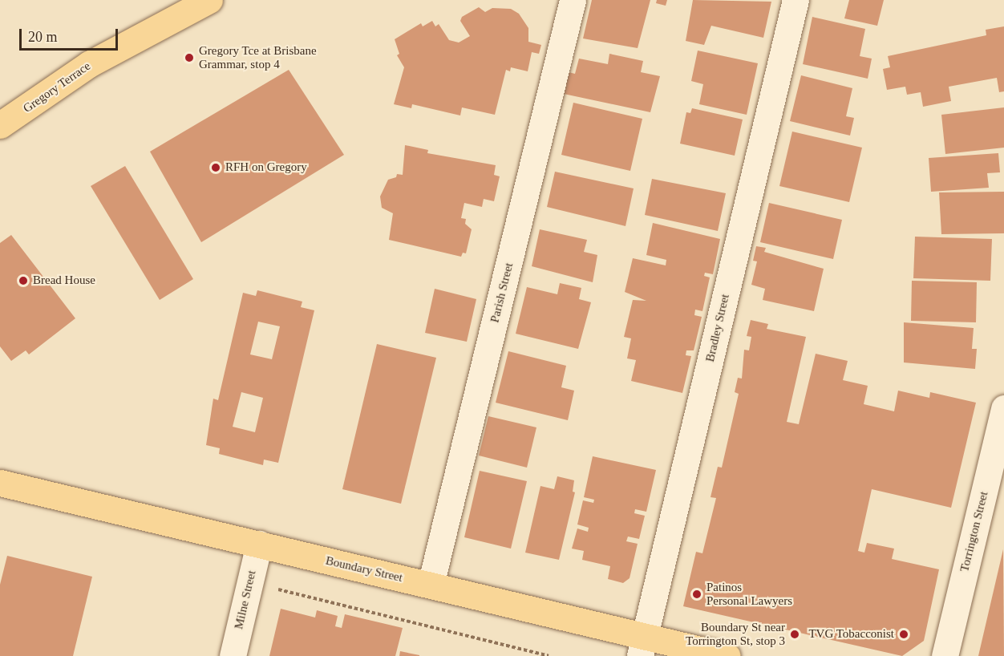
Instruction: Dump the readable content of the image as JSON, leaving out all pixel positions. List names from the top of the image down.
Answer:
{
  "streets": {
    "main road": ["Gregory Terrace", "Boundary Street"],
    "street": [
      "Parish Street",
      "Bradley Street",
      "Torrington Street",
      "Milne Street"
    ]
  },
  "crossings": [
    ["Parish Street", "Boundary Street"],
    ["Bradley Street", "Boundary Street"],
    ["Boundary Street", "Milne Street"]
  ],
  "places": [
    "Gregory Tce at Brisbane Grammar, stop 4",
    "RFH on Gregory",
    "Bread House",
    "Patinos Personal Lawyers",
    "Boundary St near Torrington St, stop 3",
    "TVG Tobacconist"
  ],
  "scale_bar": "20 m"
}
